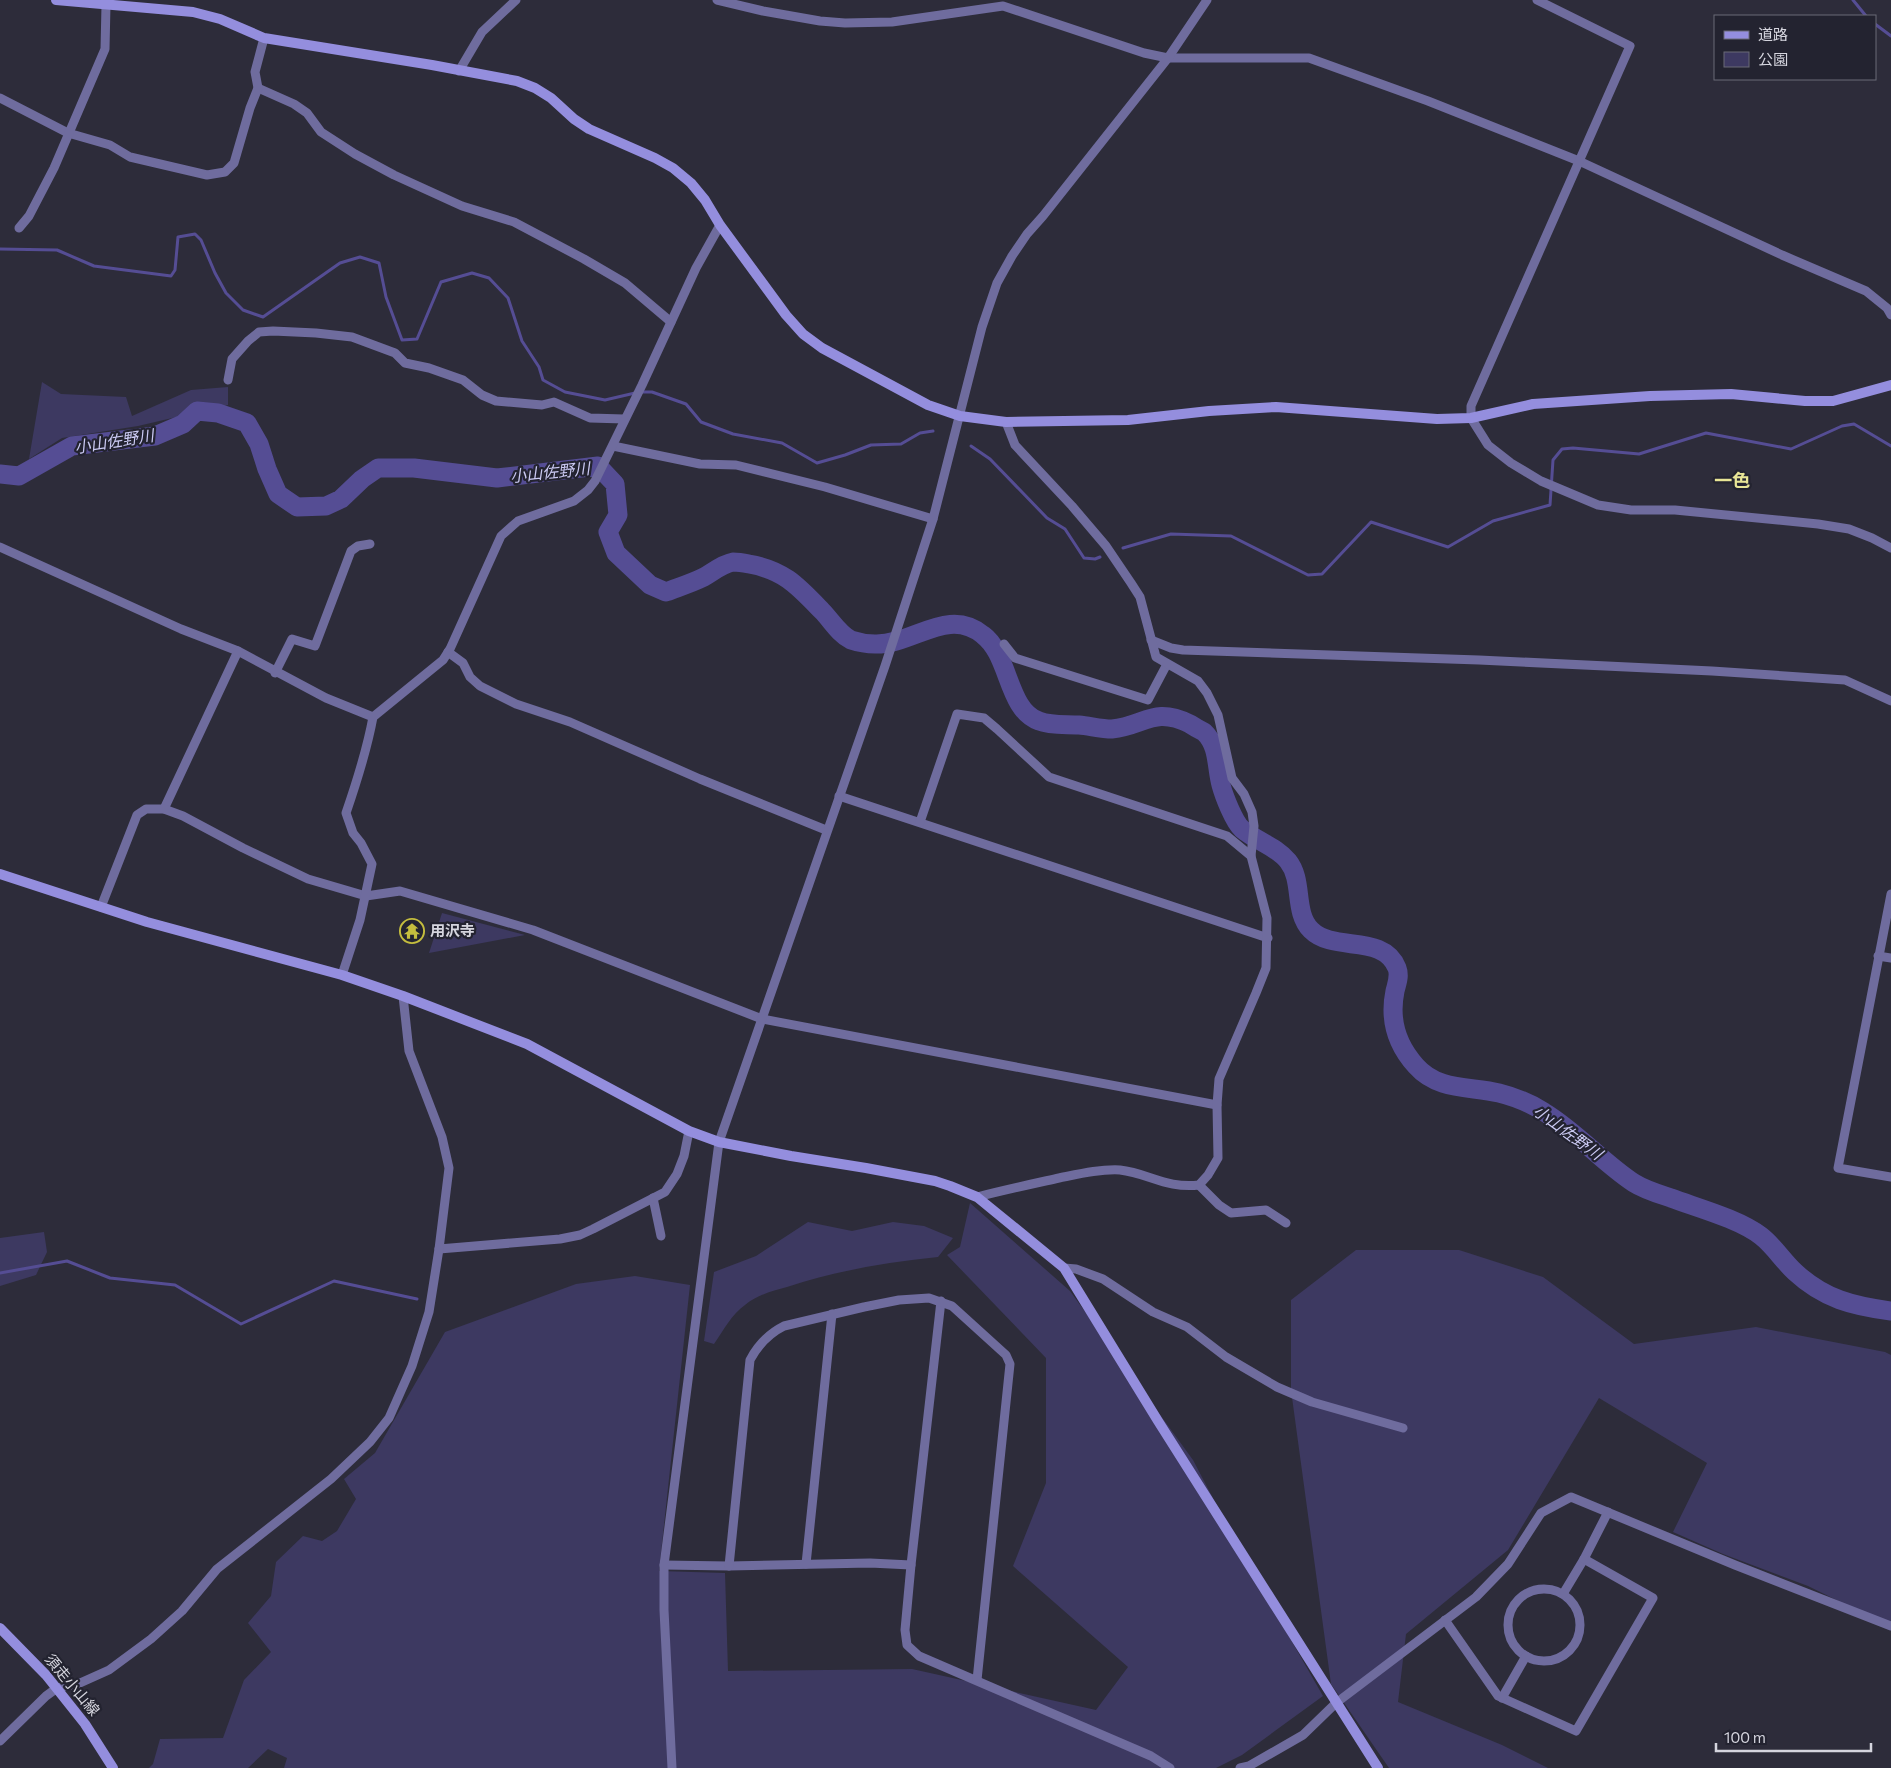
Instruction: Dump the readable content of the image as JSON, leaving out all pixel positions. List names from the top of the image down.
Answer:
{
  "streets": {
    "street": ["須走小山線"]
  },
  "districts": ["一色"],
  "water": ["小山佐野川"],
  "places": {
    "temple": ["用沢寺"]
  },
  "legend": ["道路", "公園"],
  "scale_bar": "100 m"
}
